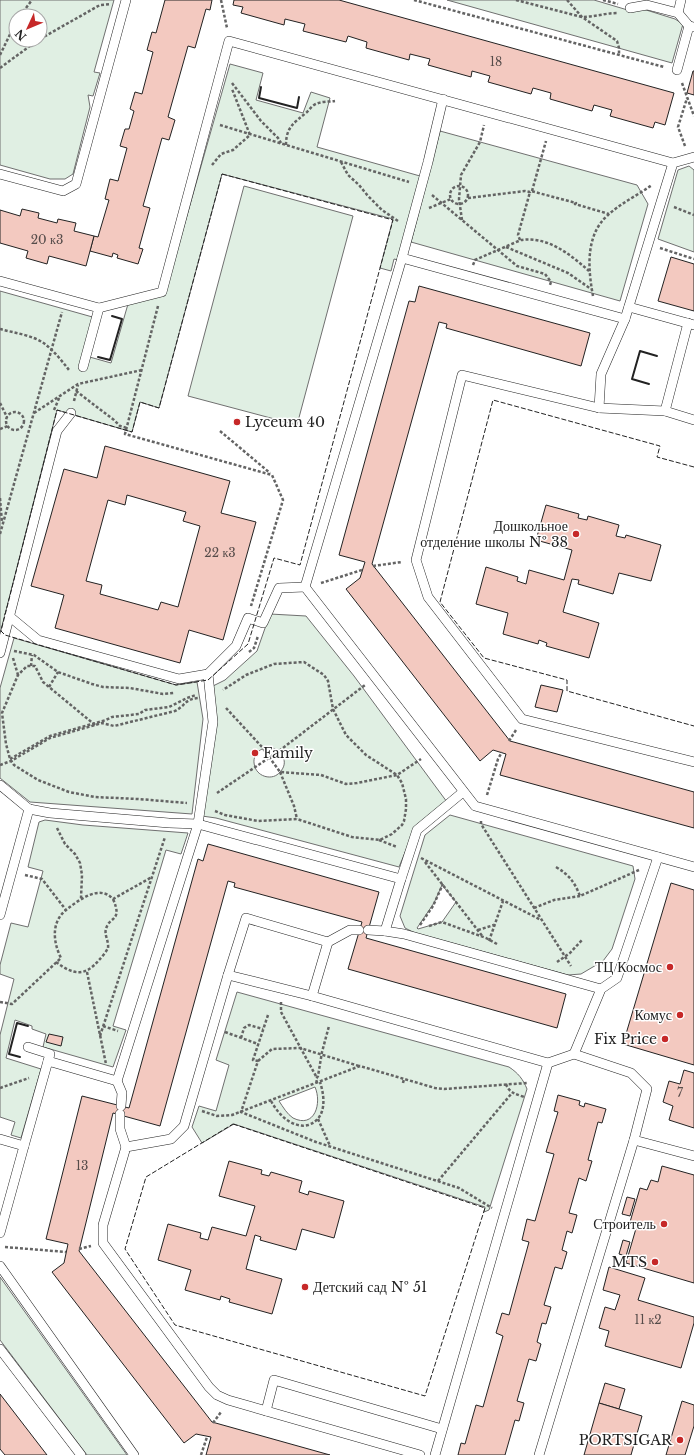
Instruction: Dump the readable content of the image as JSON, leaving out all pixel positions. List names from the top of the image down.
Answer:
{
  "places": [
    "Lyceum 40",
    "Дошкольное отделение школы № 38",
    "Family",
    "ТЦ Космос",
    "Комус",
    "Fix Price",
    "Строитель",
    "MTS",
    "Детский сад № 51",
    "PORTSIGAR"
  ],
  "house_numbers": [
    "18",
    "20 к3",
    "22 к3",
    "7",
    "13",
    "11 к2"
  ],
  "north": "bottom left"
}
